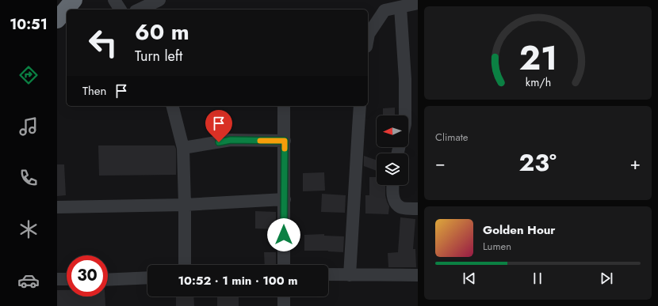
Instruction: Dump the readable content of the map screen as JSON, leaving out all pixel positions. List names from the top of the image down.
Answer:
{
  "north": "left",
  "page": {
    "tabs": "10:51",
    "turn": ["60 m", "Turn left"],
    "then": "Then",
    "tile": "Climate",
    "heat": ["−", "23°", "+"],
    "song": ["Golden Hour", "Lumen"],
    "limit": "30",
    "trip": "10:52 · 1 min · 100 m",
    "gauge": ["21", "km/h"]
  }
}
